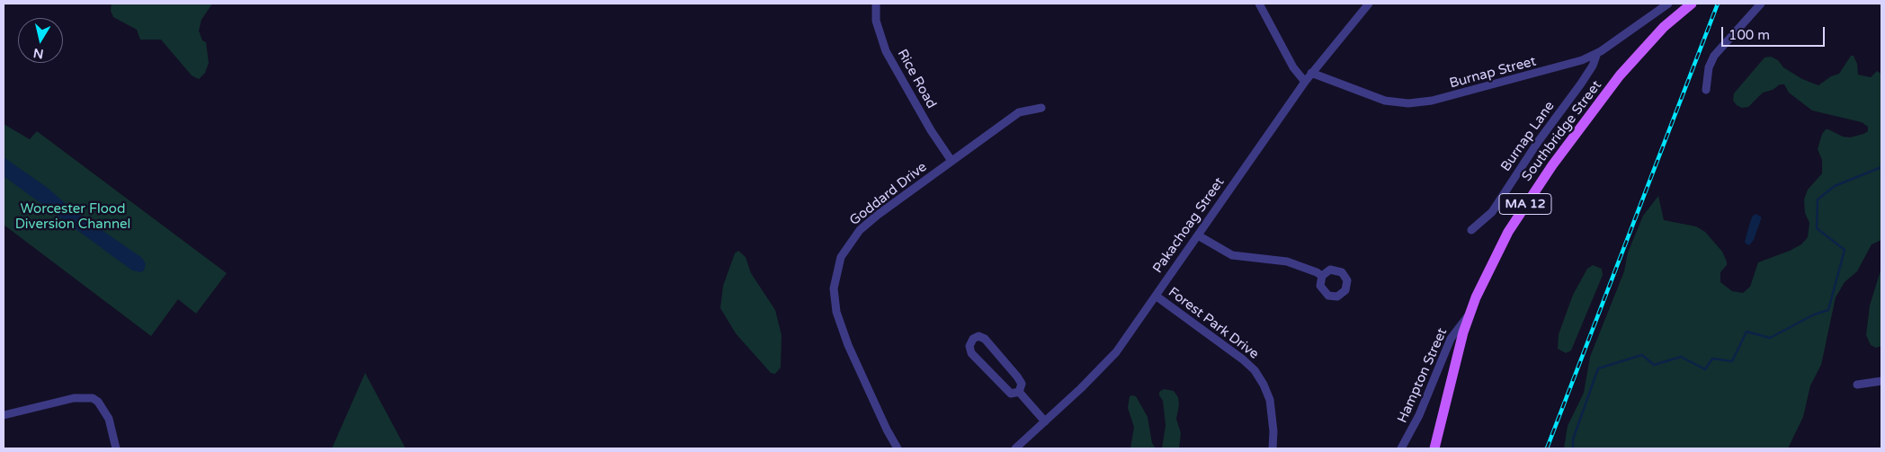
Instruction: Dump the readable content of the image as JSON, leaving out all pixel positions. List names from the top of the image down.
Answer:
{
  "streets": {
    "main road": ["Southbridge Street", "MA 12"],
    "street": [
      "Burnap Street",
      "Rice Road",
      "Burnap Lane",
      "Goddard Drive",
      "Pakachoag Street",
      "Forest Park Drive",
      "Hampton Street"
    ]
  },
  "crossings": [
    ["Burnap Street", "Burnap Lane"],
    ["Burnap Street", "Pakachoag Street"],
    ["Rice Road", "Goddard Drive"],
    ["Southbridge Street", "Hampton Street"],
    ["Pakachoag Street", "Forest Park Drive"]
  ],
  "parks": ["Worcester Flood Diversion Channel"],
  "scale_bar": "100 m",
  "north": "bottom"
}
